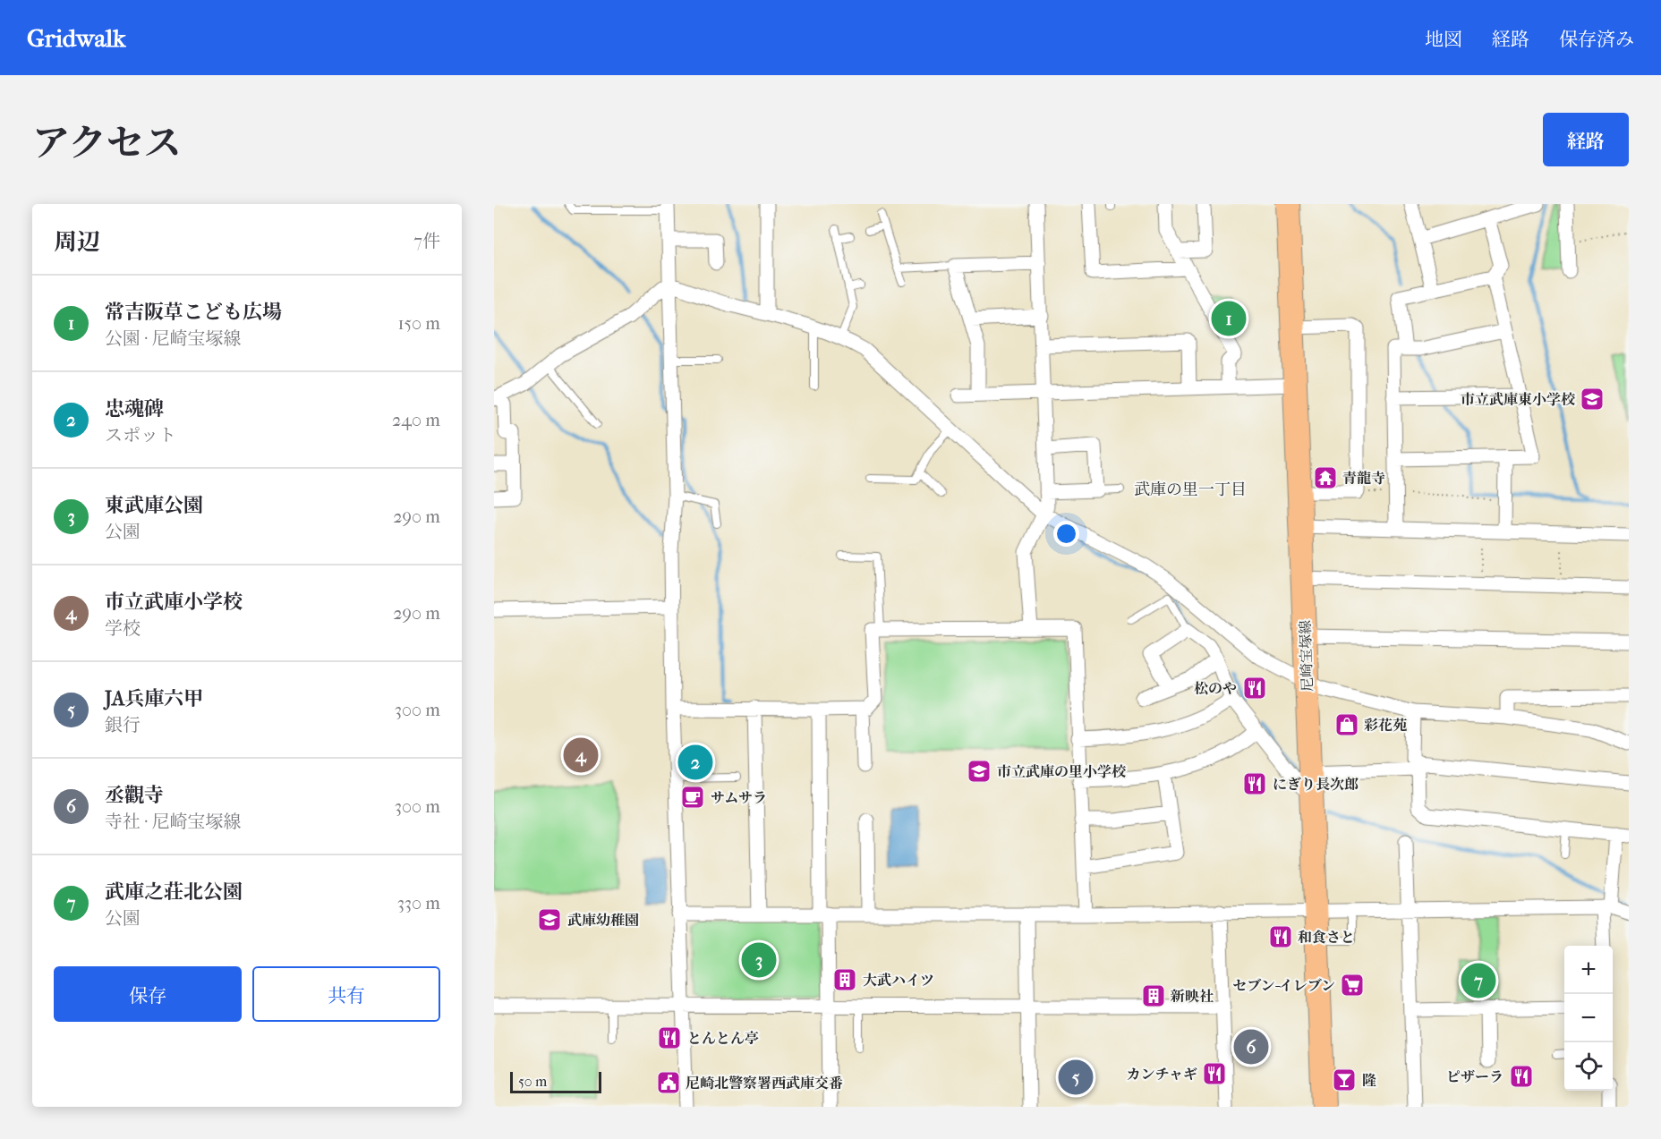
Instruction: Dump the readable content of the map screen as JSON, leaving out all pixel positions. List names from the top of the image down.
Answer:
{
  "streets": {
    "main road": ["尼崎宝塚線"]
  },
  "districts": ["武庫の里一丁目"],
  "places": {
    "school or university": ["市立武庫東小学校", "市立武庫の里小学校", "武庫幼稚園"],
    "temple": ["青龍寺"],
    "restaurant": [
      "松のや",
      "にぎり長次郎",
      "和食さと",
      "とんとん亭",
      "カンチャギ",
      "ピザーラ"
    ],
    "shop": ["彩花苑"],
    "cafe": ["サムサラ"],
    "building": ["大武ハイツ", "新映社"],
    "supermarket": ["セブン-イレブン"],
    "bar": ["隆"],
    "public building": ["尼崎北警察署西武庫交番"]
  },
  "scale_bar": "50 m",
  "page": {
    "header": "Gridwalk",
    "nav": ["地図", "経路", "保存済み"],
    "title": "アクセス",
    "buttons": [
      "経路",
      ["保存", "共有"]
    ],
    "heading": ["周辺", "7件"],
    "list": [
      {
        "mark": "1",
        "name": "常吉阪草こども広場",
        "note": "公園 · 尼崎宝塚線",
        "value": "150 m"
      },
      {
        "mark": "2",
        "name": "忠魂碑",
        "note": "スポット",
        "value": "240 m"
      },
      {
        "mark": "3",
        "name": "東武庫公園",
        "note": "公園",
        "value": "290 m"
      },
      {
        "mark": "4",
        "name": "市立武庫小学校",
        "note": "学校",
        "value": "290 m"
      },
      {
        "mark": "5",
        "name": "JA兵庫六甲",
        "note": "銀行",
        "value": "300 m"
      },
      {
        "mark": "6",
        "name": "丞觀寺",
        "note": "寺社 · 尼崎宝塚線",
        "value": "300 m"
      },
      {
        "mark": "7",
        "name": "武庫之荘北公園",
        "note": "公園",
        "value": "330 m"
      }
    ],
    "pins": [
      "1",
      "4",
      "2",
      "3",
      "7",
      "6",
      "5"
    ],
    "map_buttons": ["+", "−"],
    "scale": "50 m"
  }
}
